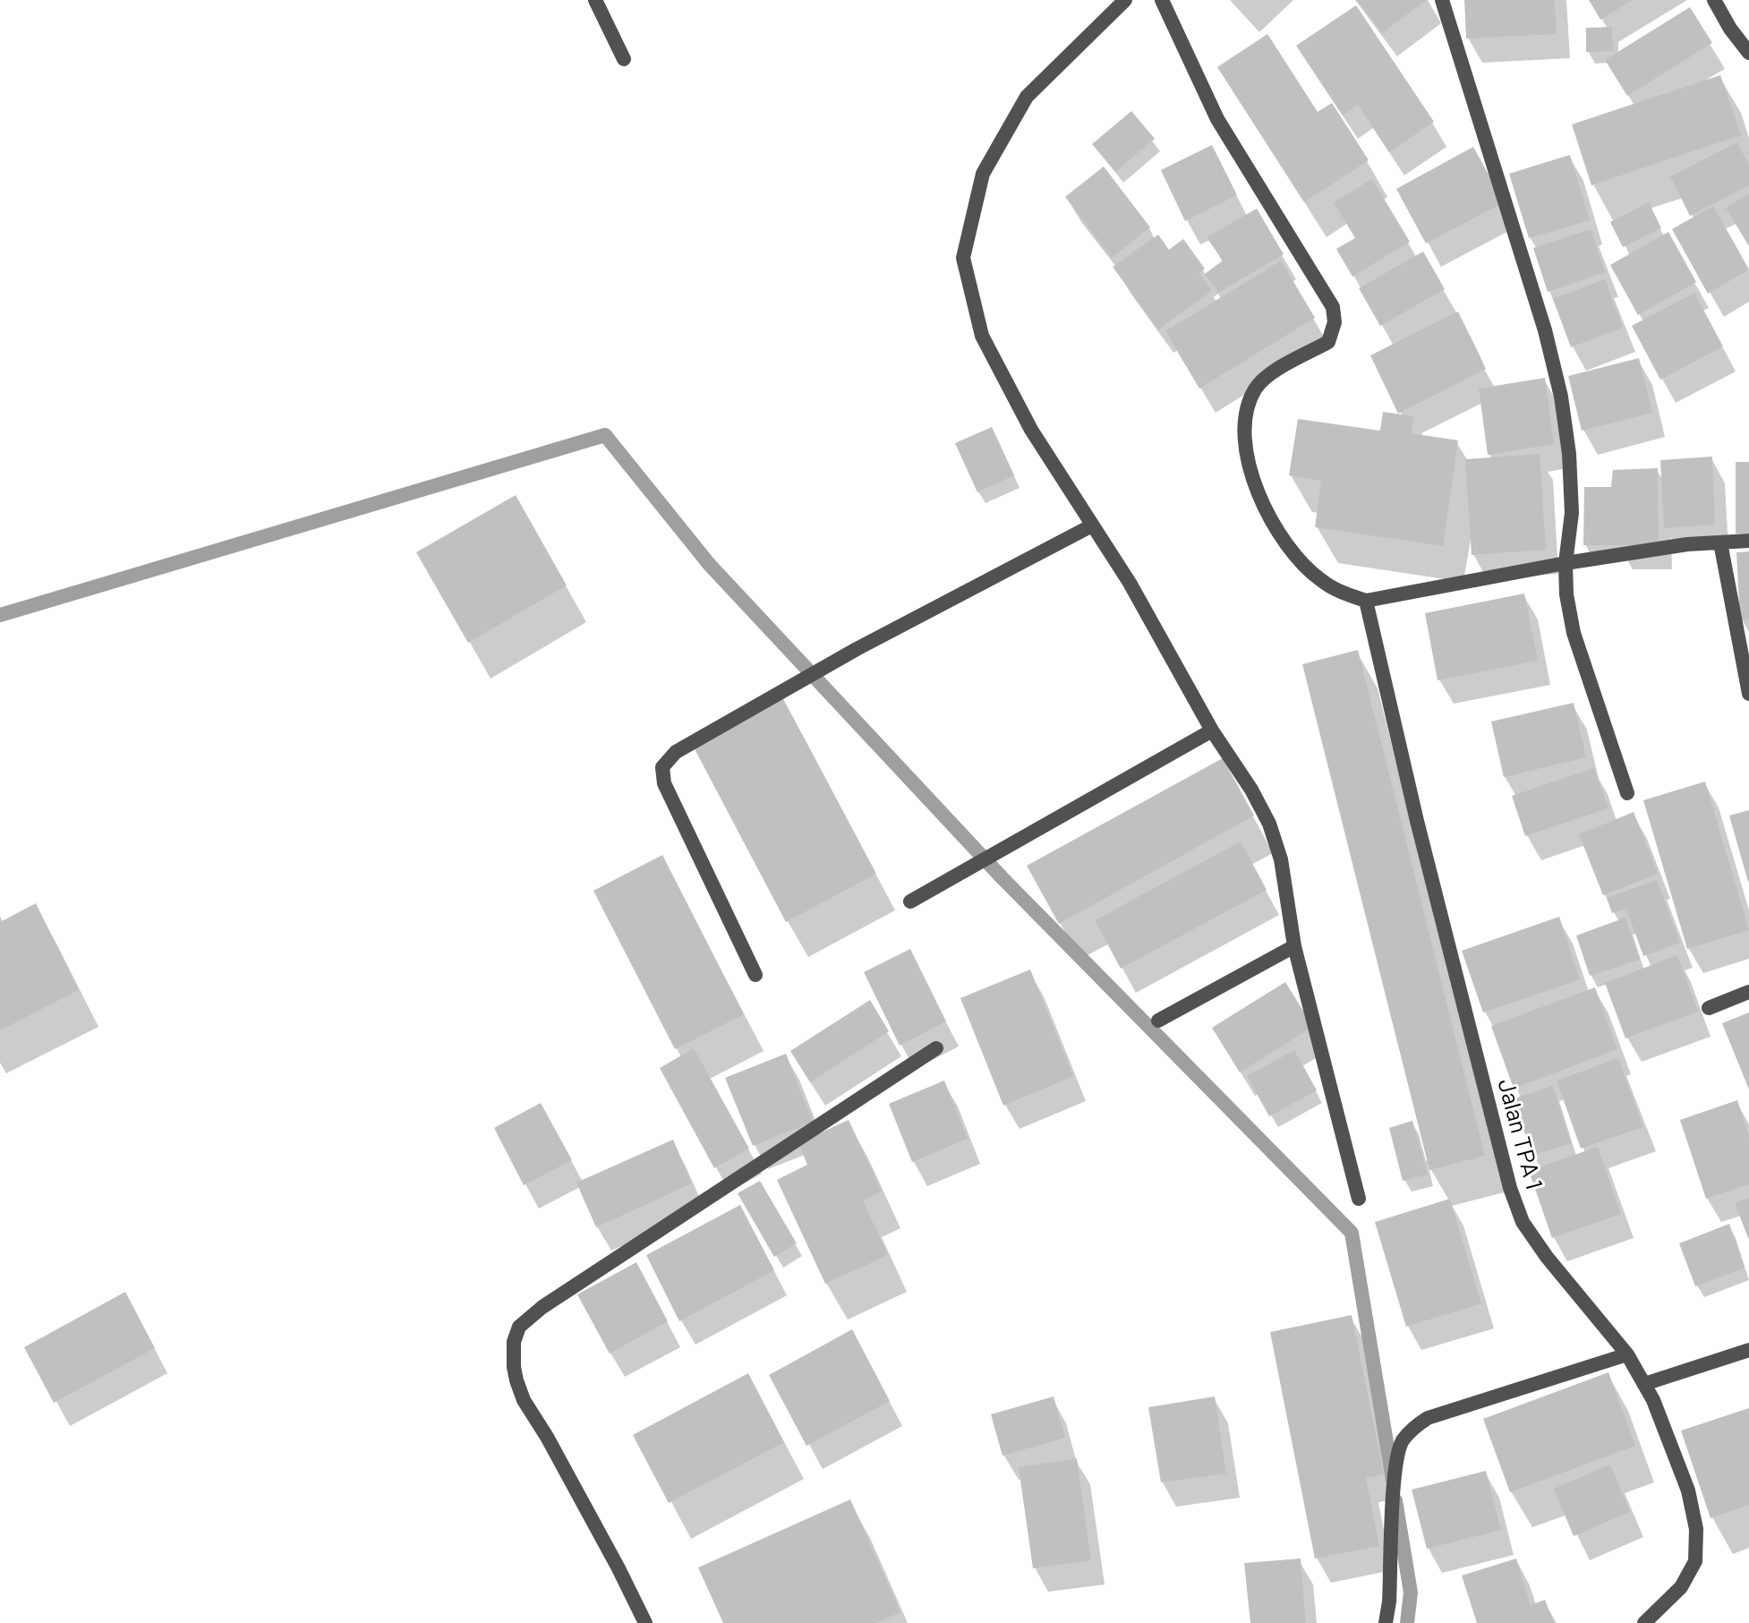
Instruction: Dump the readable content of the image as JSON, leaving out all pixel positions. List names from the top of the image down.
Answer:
{
  "streets": {
    "street": ["Jalan TPA 1"]
  }
}
